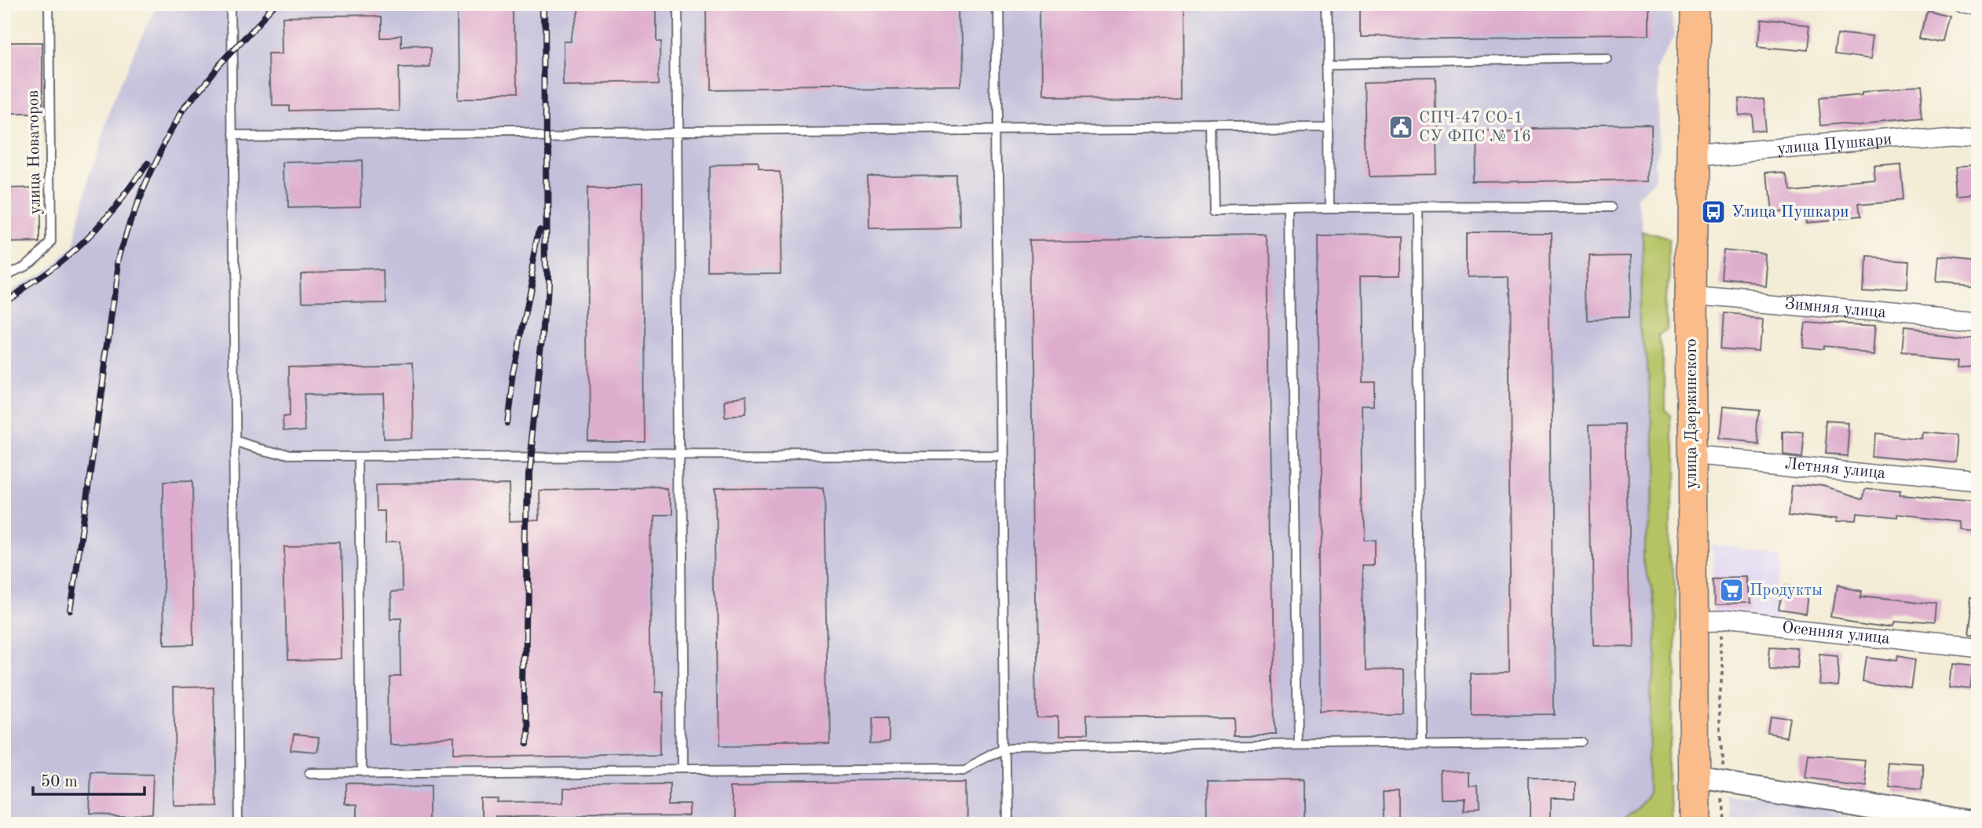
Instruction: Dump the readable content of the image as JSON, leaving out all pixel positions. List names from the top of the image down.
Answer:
{
  "streets": {
    "highway": ["улица Дзержинского"],
    "street": [
      "улица Пушкари",
      "Зимняя улица",
      "Летняя улица",
      "Осенняя улица"
    ],
    "lane": ["улица Новаторов"]
  },
  "crossings": [
    ["улица Пушкари", "улица Дзержинского"],
    ["Зимняя улица", "улица Дзержинского"],
    ["улица Дзержинского", "Летняя улица"],
    ["улица Дзержинского", "Осенняя улица"]
  ],
  "places": {
    "public building": ["СПЧ-47 СО-1 СУ ФПС № 16"],
    "bus stop": ["Улица Пушкари"],
    "supermarket": ["Продукты"]
  },
  "scale_bar": "50 m"
}
